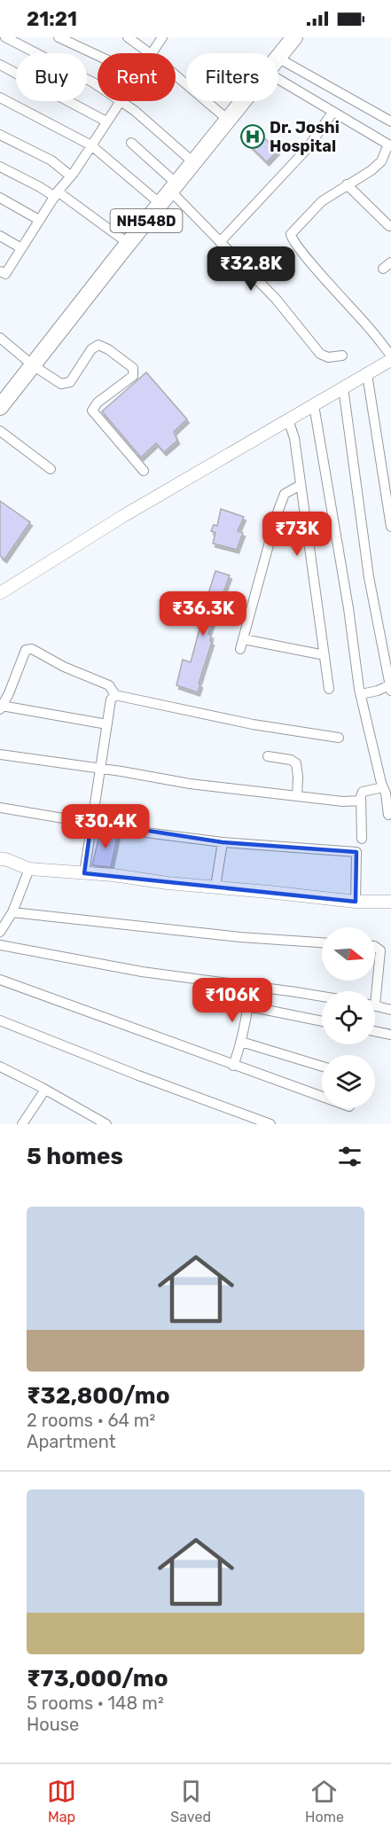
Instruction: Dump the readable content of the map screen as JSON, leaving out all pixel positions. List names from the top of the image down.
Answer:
{
  "streets": {
    "highway": ["NH548D"]
  },
  "places": {
    "hospital": ["Dr. Joshi Hospital"]
  },
  "north": "right",
  "page": {
    "status": "21:21",
    "chip": ["Buy", "Rent", "Filters"],
    "price": [
      "₹32.8K",
      "₹73K",
      "₹36.3K",
      "₹30.4K",
      "₹106K"
    ],
    "heading": "5 homes",
    "list": [
      {
        "name": "₹32,800/mo",
        "note": "2 rooms · 64 m² · Apartment"
      },
      {
        "name": "₹73,000/mo",
        "note": "5 rooms · 148 m² · House"
      }
    ],
    "tabs": ["Map", "Saved", "Home"]
  }
}
